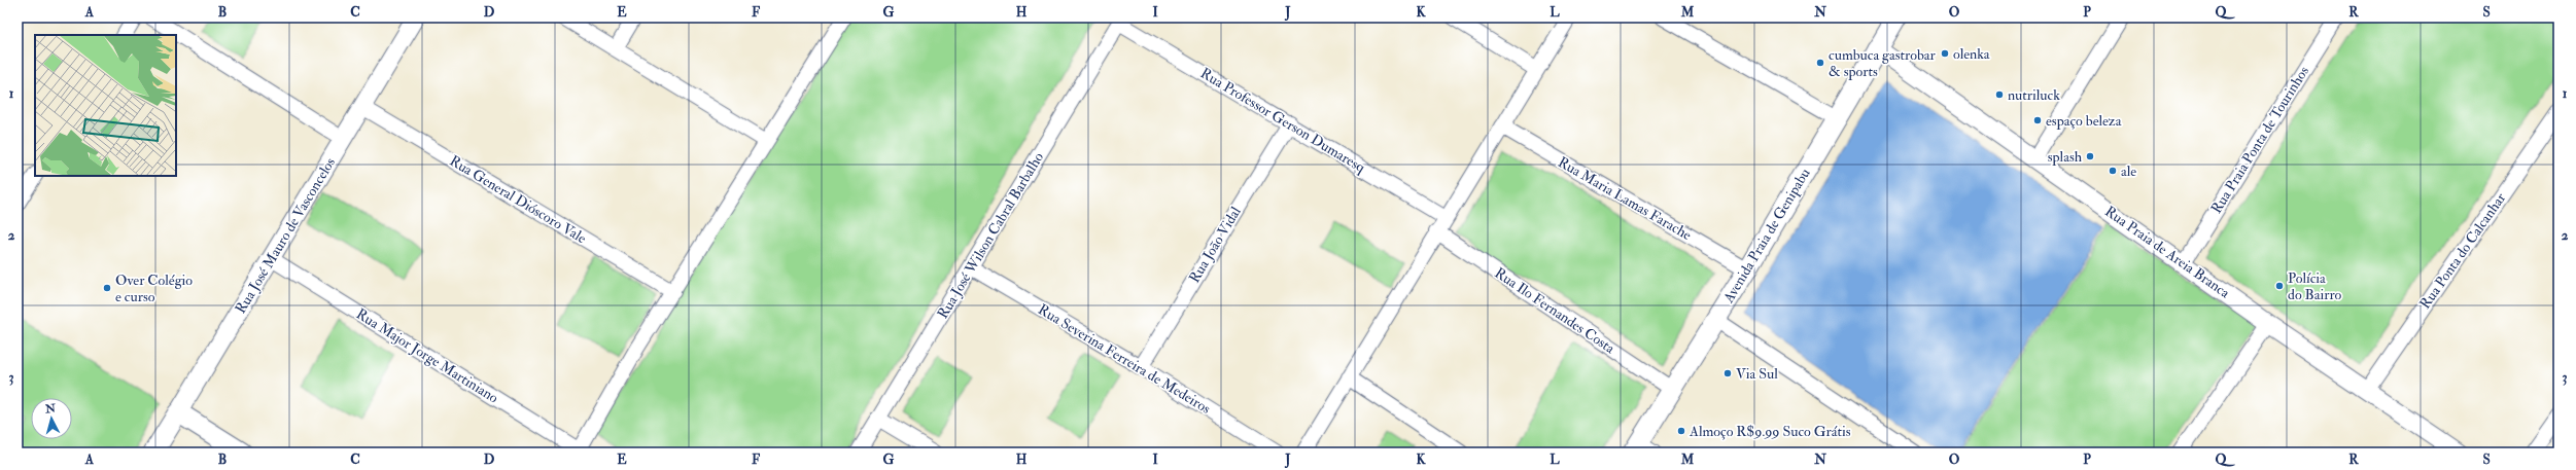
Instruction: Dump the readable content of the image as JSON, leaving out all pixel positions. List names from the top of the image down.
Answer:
{
  "streets": {
    "main road": ["Rua José Mauro de Vasconcelos", "Avenida Praia de Genipabu"],
    "street": [
      "Rua Professor Gerson Dumaresq",
      "Rua Praia Ponta de Tourinhos",
      "Rua Maria Lamas Farache",
      "Rua General Dióscoro Vale",
      "Rua José Wilson Cabral Barbalho",
      "Rua João Vidal",
      "Rua Ponta do Calcanhar",
      "Rua Praia de Areia Branca",
      "Rua Ilo Fernandes Costa",
      "Rua Major Jorge Martiniano",
      "Rua Severina Ferreira de Medeiros"
    ]
  },
  "crossings": [
    ["Rua Professor Gerson Dumaresq", "Rua José Wilson Cabral Barbalho"],
    ["Rua Professor Gerson Dumaresq", "Rua João Vidal"],
    ["Rua Praia Ponta de Tourinhos", "Rua Praia de Areia Branca"],
    ["Rua Maria Lamas Farache", "Avenida Praia de Genipabu"],
    ["Rua General Dióscoro Vale", "Rua José Mauro de Vasconcelos"],
    ["Rua José Mauro de Vasconcelos", "Rua Major Jorge Martiniano"],
    ["Rua José Wilson Cabral Barbalho", "Rua Severina Ferreira de Medeiros"],
    ["Avenida Praia de Genipabu", "Rua Praia de Areia Branca"],
    ["Avenida Praia de Genipabu", "Rua Ilo Fernandes Costa"],
    ["Rua João Vidal", "Rua Severina Ferreira de Medeiros"],
    ["Rua Ponta do Calcanhar", "Rua Praia de Areia Branca"]
  ],
  "places": [
    "olenka",
    "cumbuca gastrobar & sports",
    "nutriluck",
    "espaço beleza",
    "splash",
    "ale",
    "Polícia do Bairro",
    "Over Colégio e curso",
    "Via Sul",
    "Almoço R$9.99 Suco Grátis"
  ],
  "north": "top",
  "grid": {
    "columns": [
      "A",
      "B",
      "C",
      "D",
      "E",
      "F",
      "G",
      "H",
      "I",
      "J",
      "K",
      "L",
      "M",
      "N",
      "O",
      "P",
      "Q",
      "R",
      "S"
    ],
    "rows": ["1", "2", "3"]
  }
}
